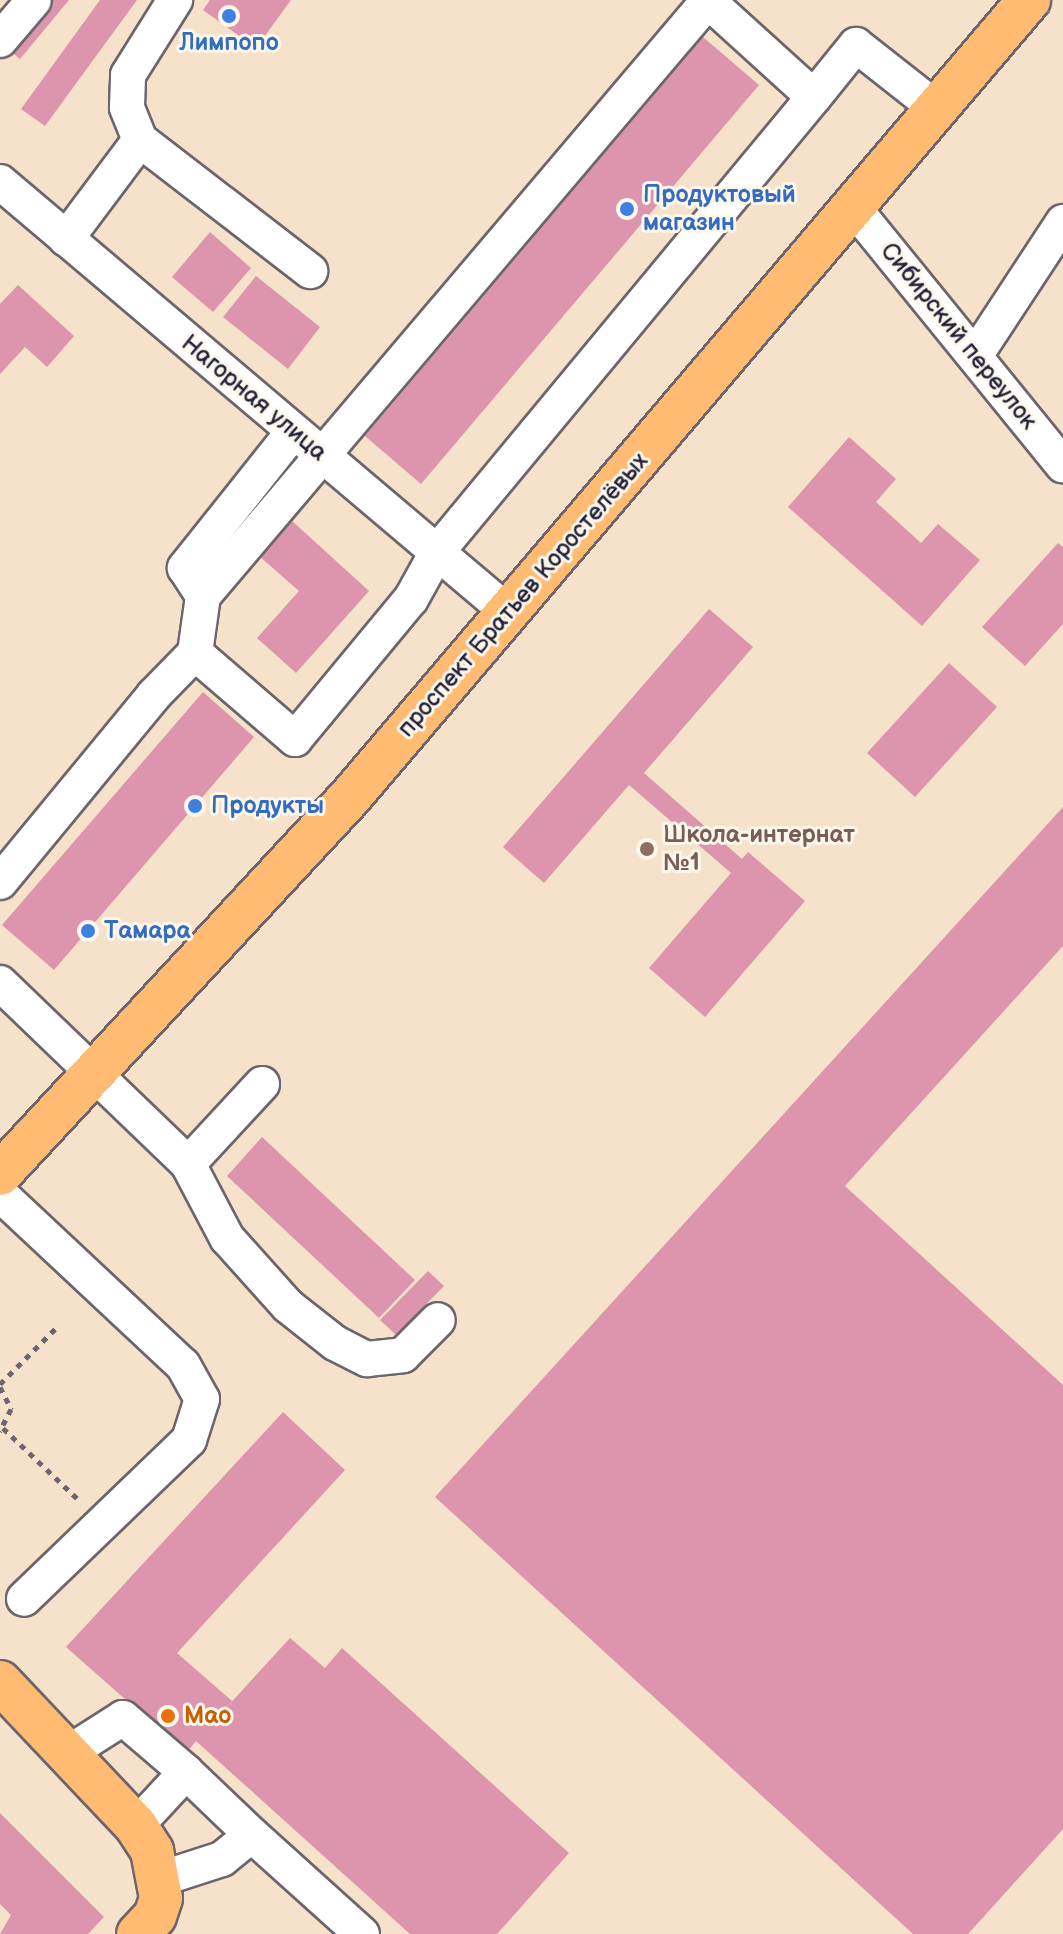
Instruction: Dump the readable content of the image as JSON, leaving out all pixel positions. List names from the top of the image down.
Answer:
{
  "streets": {
    "main road": ["проспект Братьев Коростелёвых"],
    "street": ["Сибирский переулок", "Нагорная улица"]
  },
  "crossings": [
    ["Сибирский переулок", "проспект Братьев Коростелёвых"],
    ["Нагорная улица", "проспект Братьев Коростелёвых"]
  ],
  "places": [
    "Лимпопо",
    "Продуктовый магазин",
    "Продукты",
    "Школа-интернат №1",
    "Тамара",
    "Мао"
  ]
}
